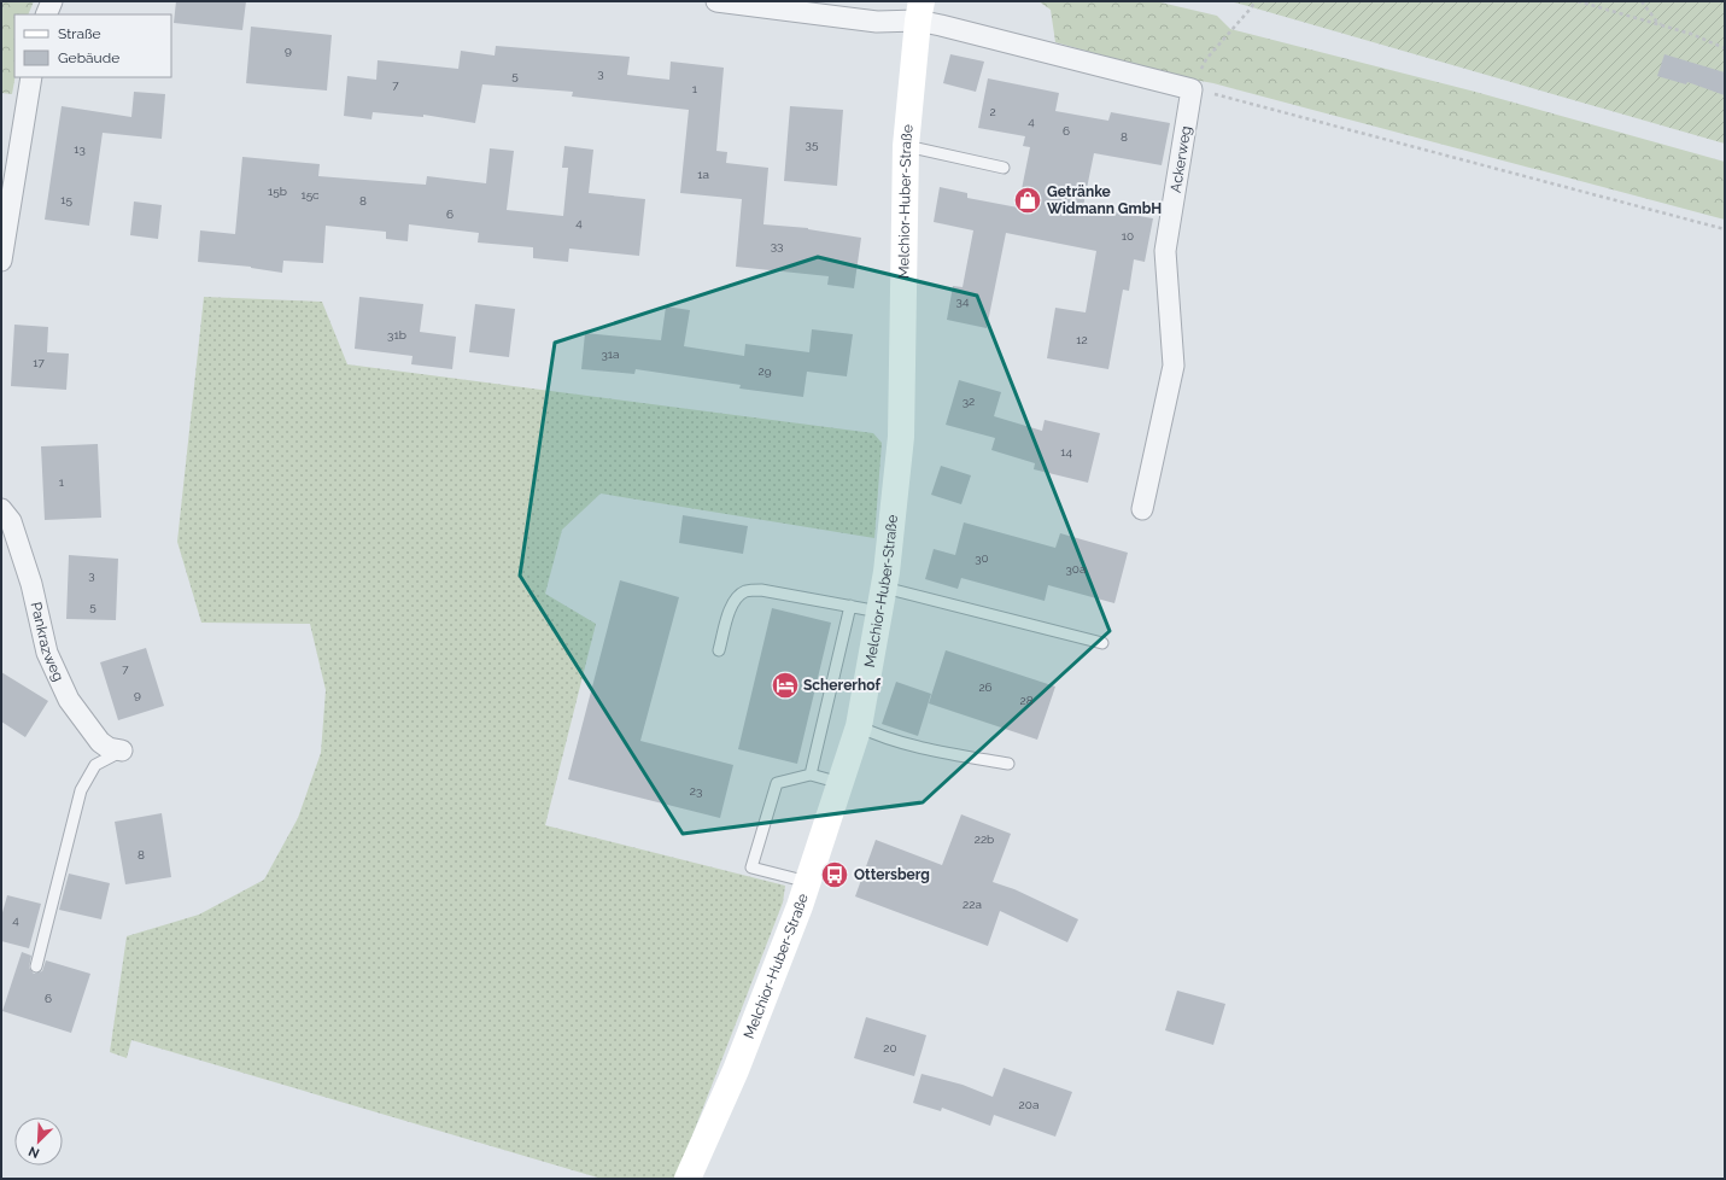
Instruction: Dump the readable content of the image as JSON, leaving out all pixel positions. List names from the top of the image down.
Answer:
{
  "streets": {
    "street": ["Ackerweg", "Melchior-Huber-Straße", "Pankrazweg"]
  },
  "places": {
    "shop": ["Getränke Widmann GmbH"],
    "hotel": ["Schererhof"],
    "bus stop": ["Ottersberg"]
  },
  "house_numbers": [
    "9",
    "3",
    "5",
    "7",
    "1",
    "2",
    "4",
    "6",
    "8",
    "35",
    "13",
    "1a",
    "15b",
    "15c",
    "15",
    "8",
    "6",
    "4",
    "10",
    "33",
    "34",
    "31b",
    "12",
    "31a",
    "17",
    "29",
    "32",
    "14",
    "1",
    "30",
    "30a",
    "3",
    "5",
    "7",
    "26",
    "9",
    "28",
    "23",
    "22b",
    "8",
    "22a",
    "4",
    "6",
    "20",
    "20a"
  ],
  "legend": ["Straße", "Gebäude"],
  "north": "bottom left"
}
